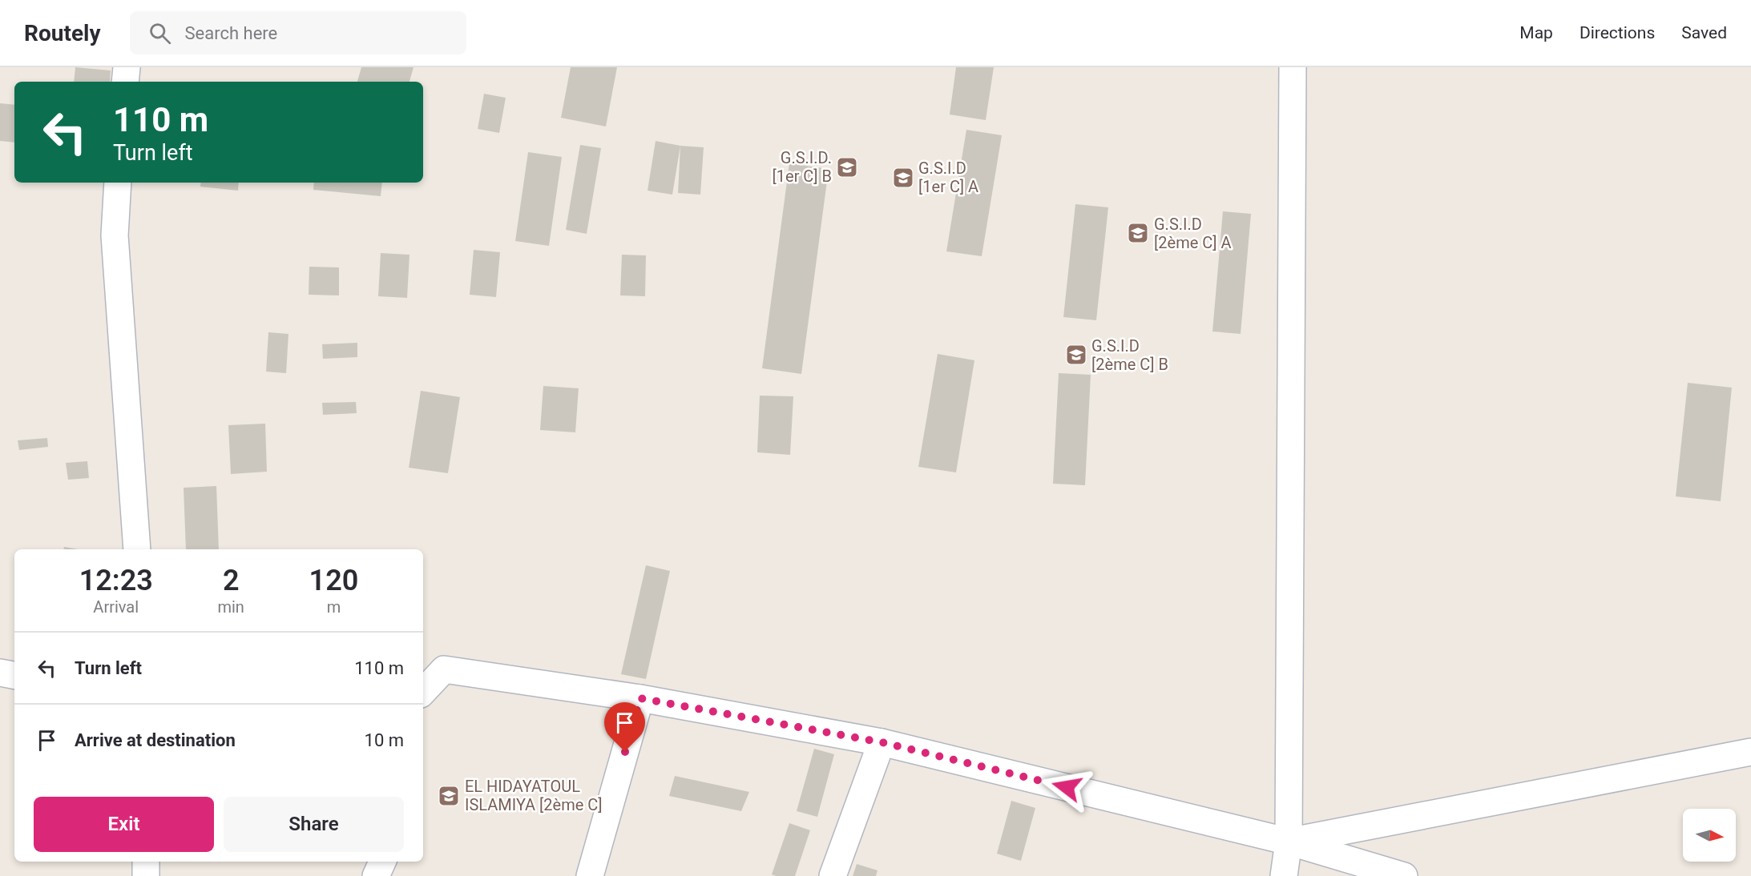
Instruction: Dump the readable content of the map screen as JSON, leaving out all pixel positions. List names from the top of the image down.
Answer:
{
  "places": {
    "school or university": [
      "G.S.I.D. [1er C] B",
      "G.S.I.D [1er C] A",
      "G.S.I.D [2ème C] A",
      "G.S.I.D [2ème C] B",
      "EL HIDAYATOUL ISLAMIYA [2ème C]"
    ]
  },
  "north": "right",
  "page": {
    "header": "Routely",
    "search": "Search here",
    "nav": ["Map", "Directions", "Saved"],
    "turn": ["110 m", "Turn left"],
    "eta": [
      "12:23",
      "Arrival",
      "2",
      "min",
      "120",
      "m"
    ],
    "list": [
      {
        "name": "Turn left",
        "value": "110 m"
      },
      {
        "name": "Arrive at destination",
        "value": "10 m"
      }
    ],
    "buttons": ["Exit", "Share"]
  }
}
